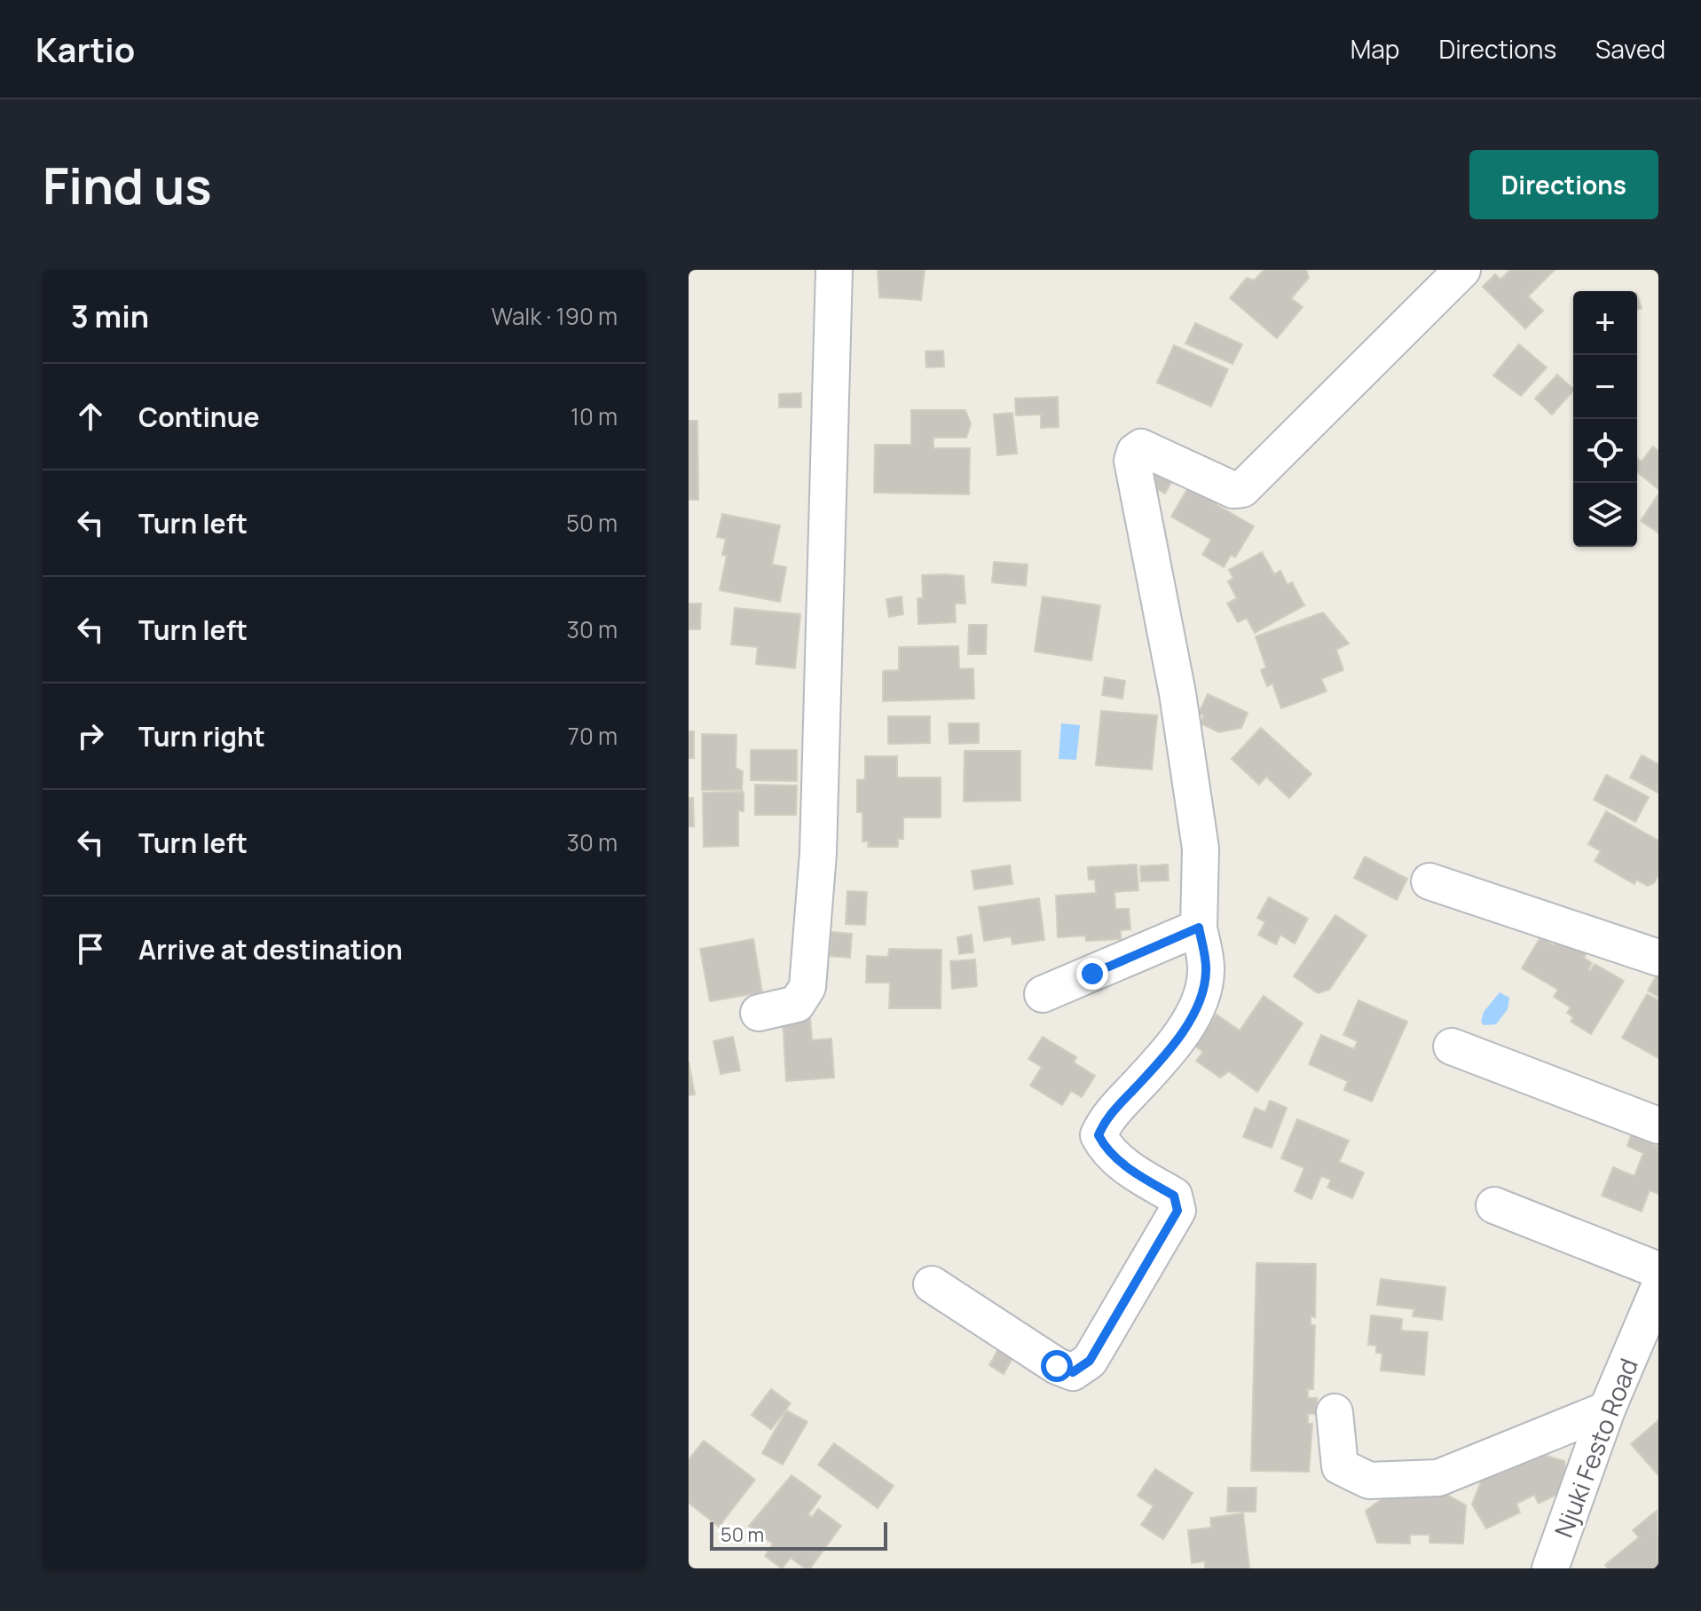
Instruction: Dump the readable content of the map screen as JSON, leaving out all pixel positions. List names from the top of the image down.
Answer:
{
  "streets": {
    "street": ["Njuki Festo Road"]
  },
  "scale_bar": "50 m",
  "page": {
    "header": "Kartio",
    "nav": ["Map", "Directions", "Saved"],
    "buttons": "Directions",
    "title": "Find us",
    "heading": ["3 min", "Walk · 190 m"],
    "map_buttons": ["+", "−"],
    "list": [
      ["Continue", "10 m"],
      ["Turn left", "50 m"],
      ["Turn left", "30 m"],
      ["Turn right", "70 m"],
      ["Turn left", "30 m"],
      "Arrive at destination"
    ],
    "scale": "50 m"
  }
}
